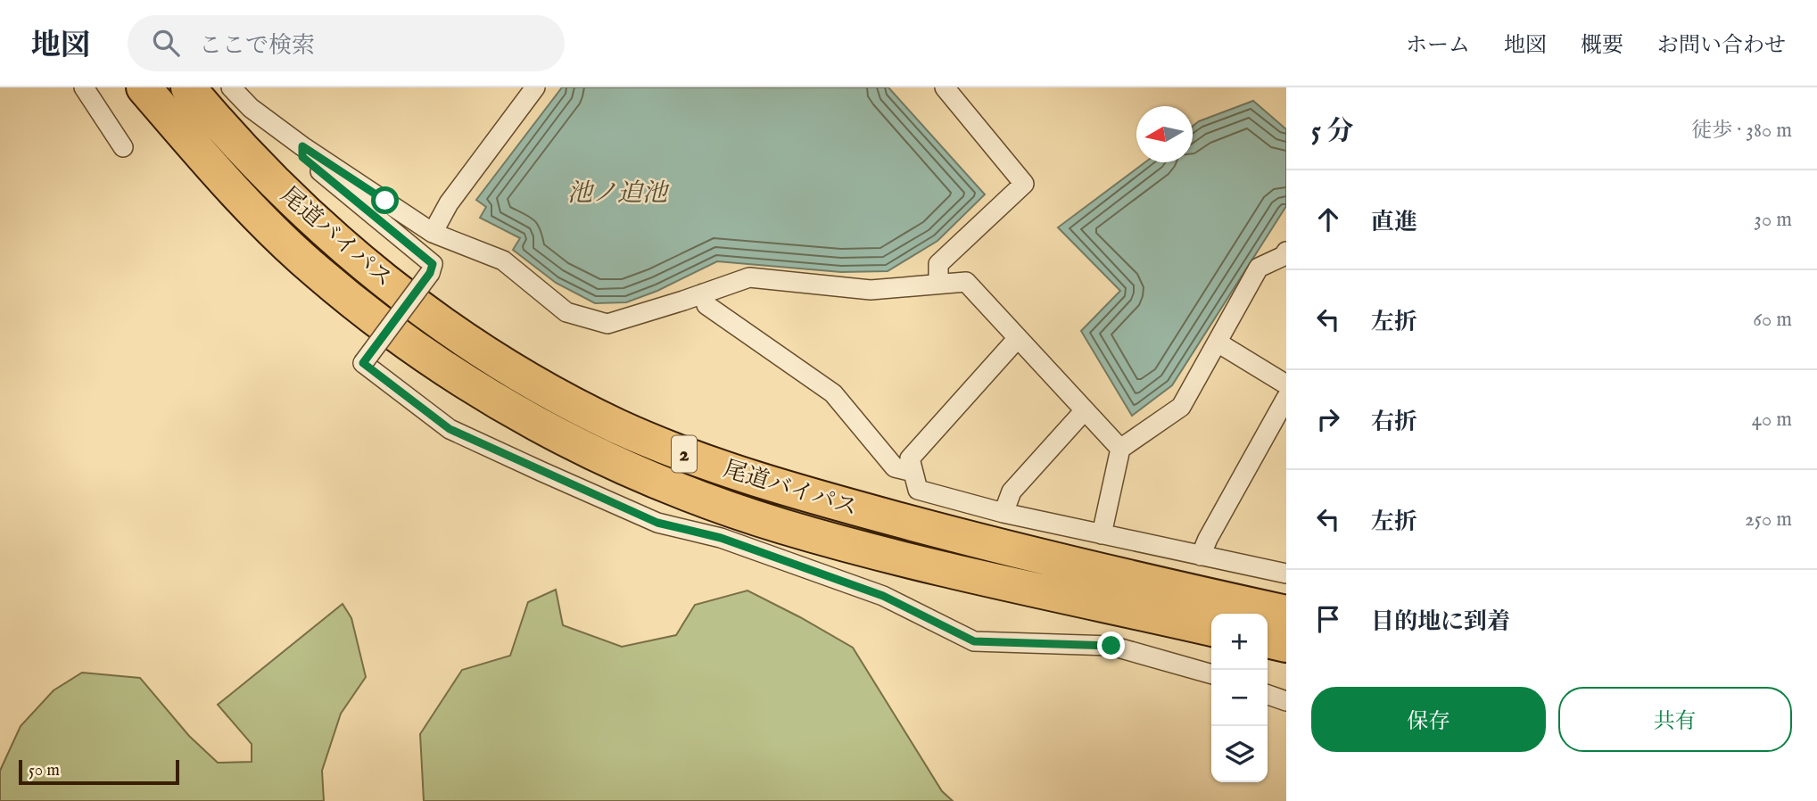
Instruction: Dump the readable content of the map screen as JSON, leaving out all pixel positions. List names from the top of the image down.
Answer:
{
  "streets": {
    "highway": ["尾道バイパス", "2"]
  },
  "water": ["池ノ迫池"],
  "scale_bar": "50 m",
  "north": "left",
  "page": {
    "header": "地図",
    "search": "ここで検索",
    "nav": [
      "ホーム",
      "地図",
      "概要",
      "お問い合わせ"
    ],
    "heading": ["5 分", "徒歩 · 380 m"],
    "list": [
      ["直進", "30 m"],
      ["左折", "60 m"],
      ["右折", "40 m"],
      ["左折", "250 m"],
      "目的地に到着"
    ],
    "map_buttons": ["+", "−"],
    "buttons": ["保存", "共有"],
    "scale": "50 m"
  }
}
